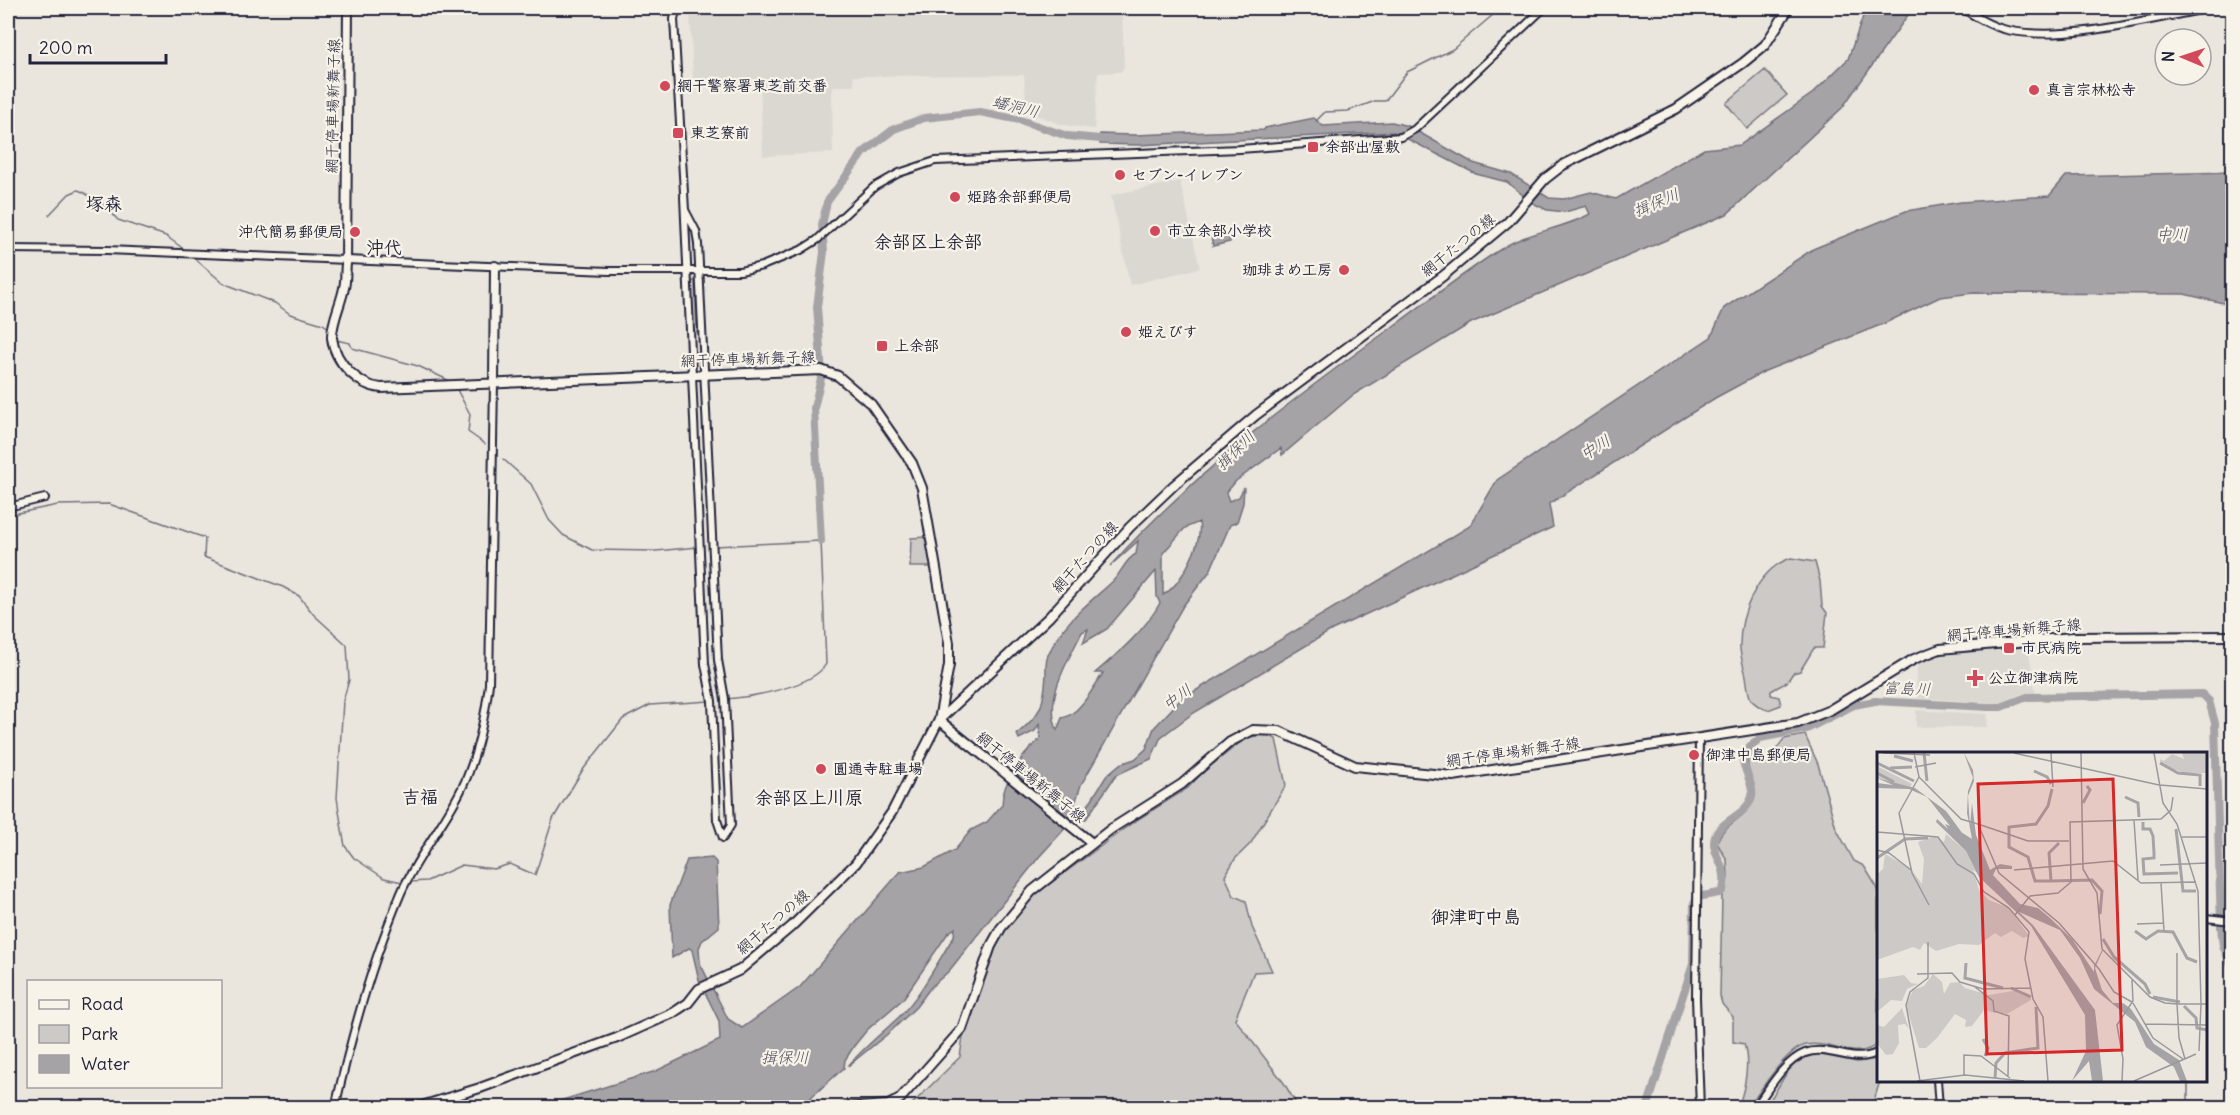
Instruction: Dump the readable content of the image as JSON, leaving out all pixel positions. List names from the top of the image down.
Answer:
{
  "streets": {
    "main road": ["網干停車場新舞子線", "網干たつの線"]
  },
  "crossings": [
    ["網干停車場新舞子線", "網干たつの線"]
  ],
  "districts": [
    "塚森",
    "余部区上余部",
    "沖代",
    "吉福",
    "余部区上川原",
    "御津町中島"
  ],
  "water": [
    "蟠洞川",
    "揖保川",
    "中川",
    "富島川"
  ],
  "places": {
    "other": [
      "網干警察署東芝前交番",
      "真言宗林松寺",
      "セブン-イレブン",
      "姫路余部郵便局",
      "市立余部小学校",
      "沖代簡易郵便局",
      "珈琲まめ工房",
      "姫えびす",
      "御津中島郵便局",
      "圓通寺駐車場"
    ],
    "transit": [
      "東芝寮前",
      "余部出屋敷",
      "上余部",
      "市民病院"
    ],
    "health": ["公立御津病院"]
  },
  "legend": ["Road", "Park", "Water"],
  "scale_bar": "200 m",
  "north": "left"
}
